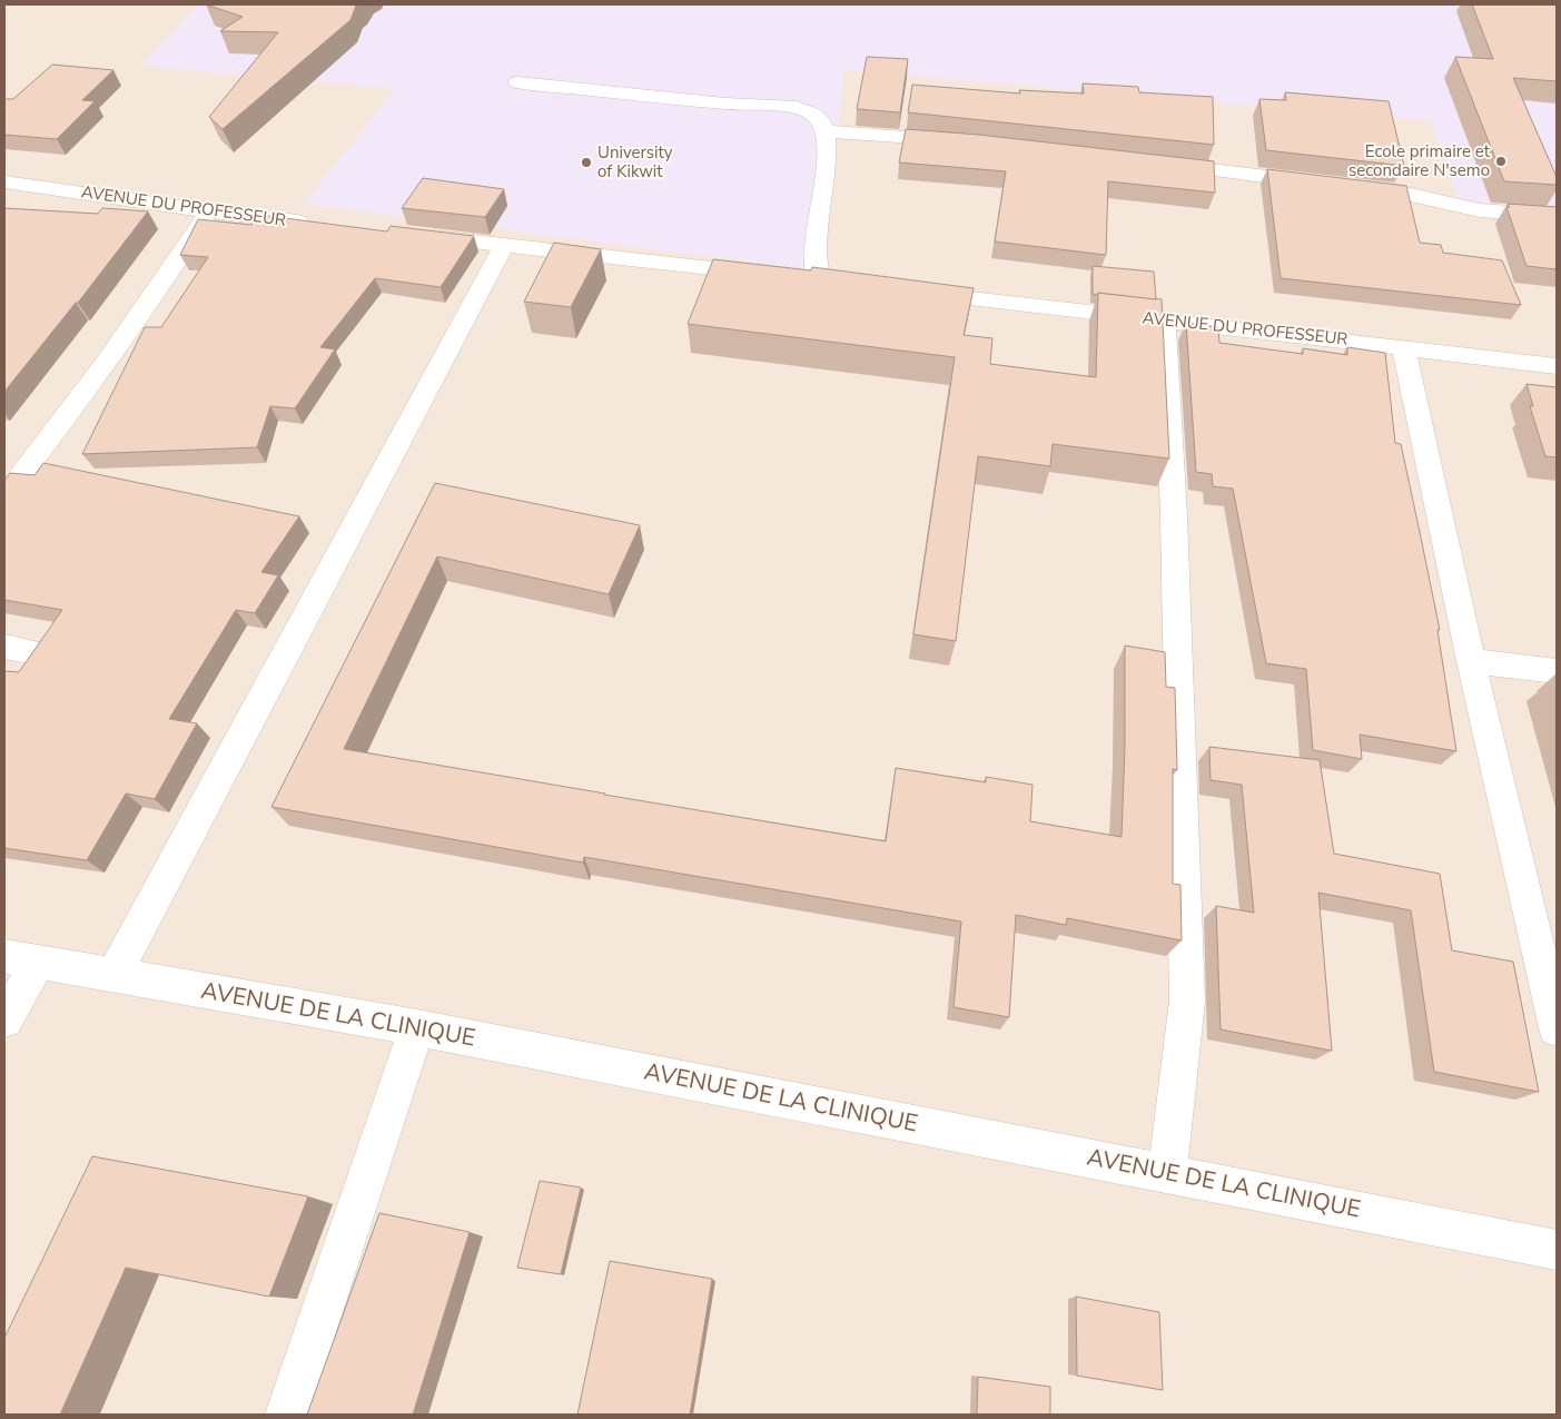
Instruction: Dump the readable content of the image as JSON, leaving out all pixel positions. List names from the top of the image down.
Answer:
{
  "streets": {
    "street": ["AVENUE DU PROFESSEUR", "AVENUE DE LA CLINIQUE"]
  },
  "places": ["Ecole primaire et secondaire N'semo", "University of Kikwit"]
}
